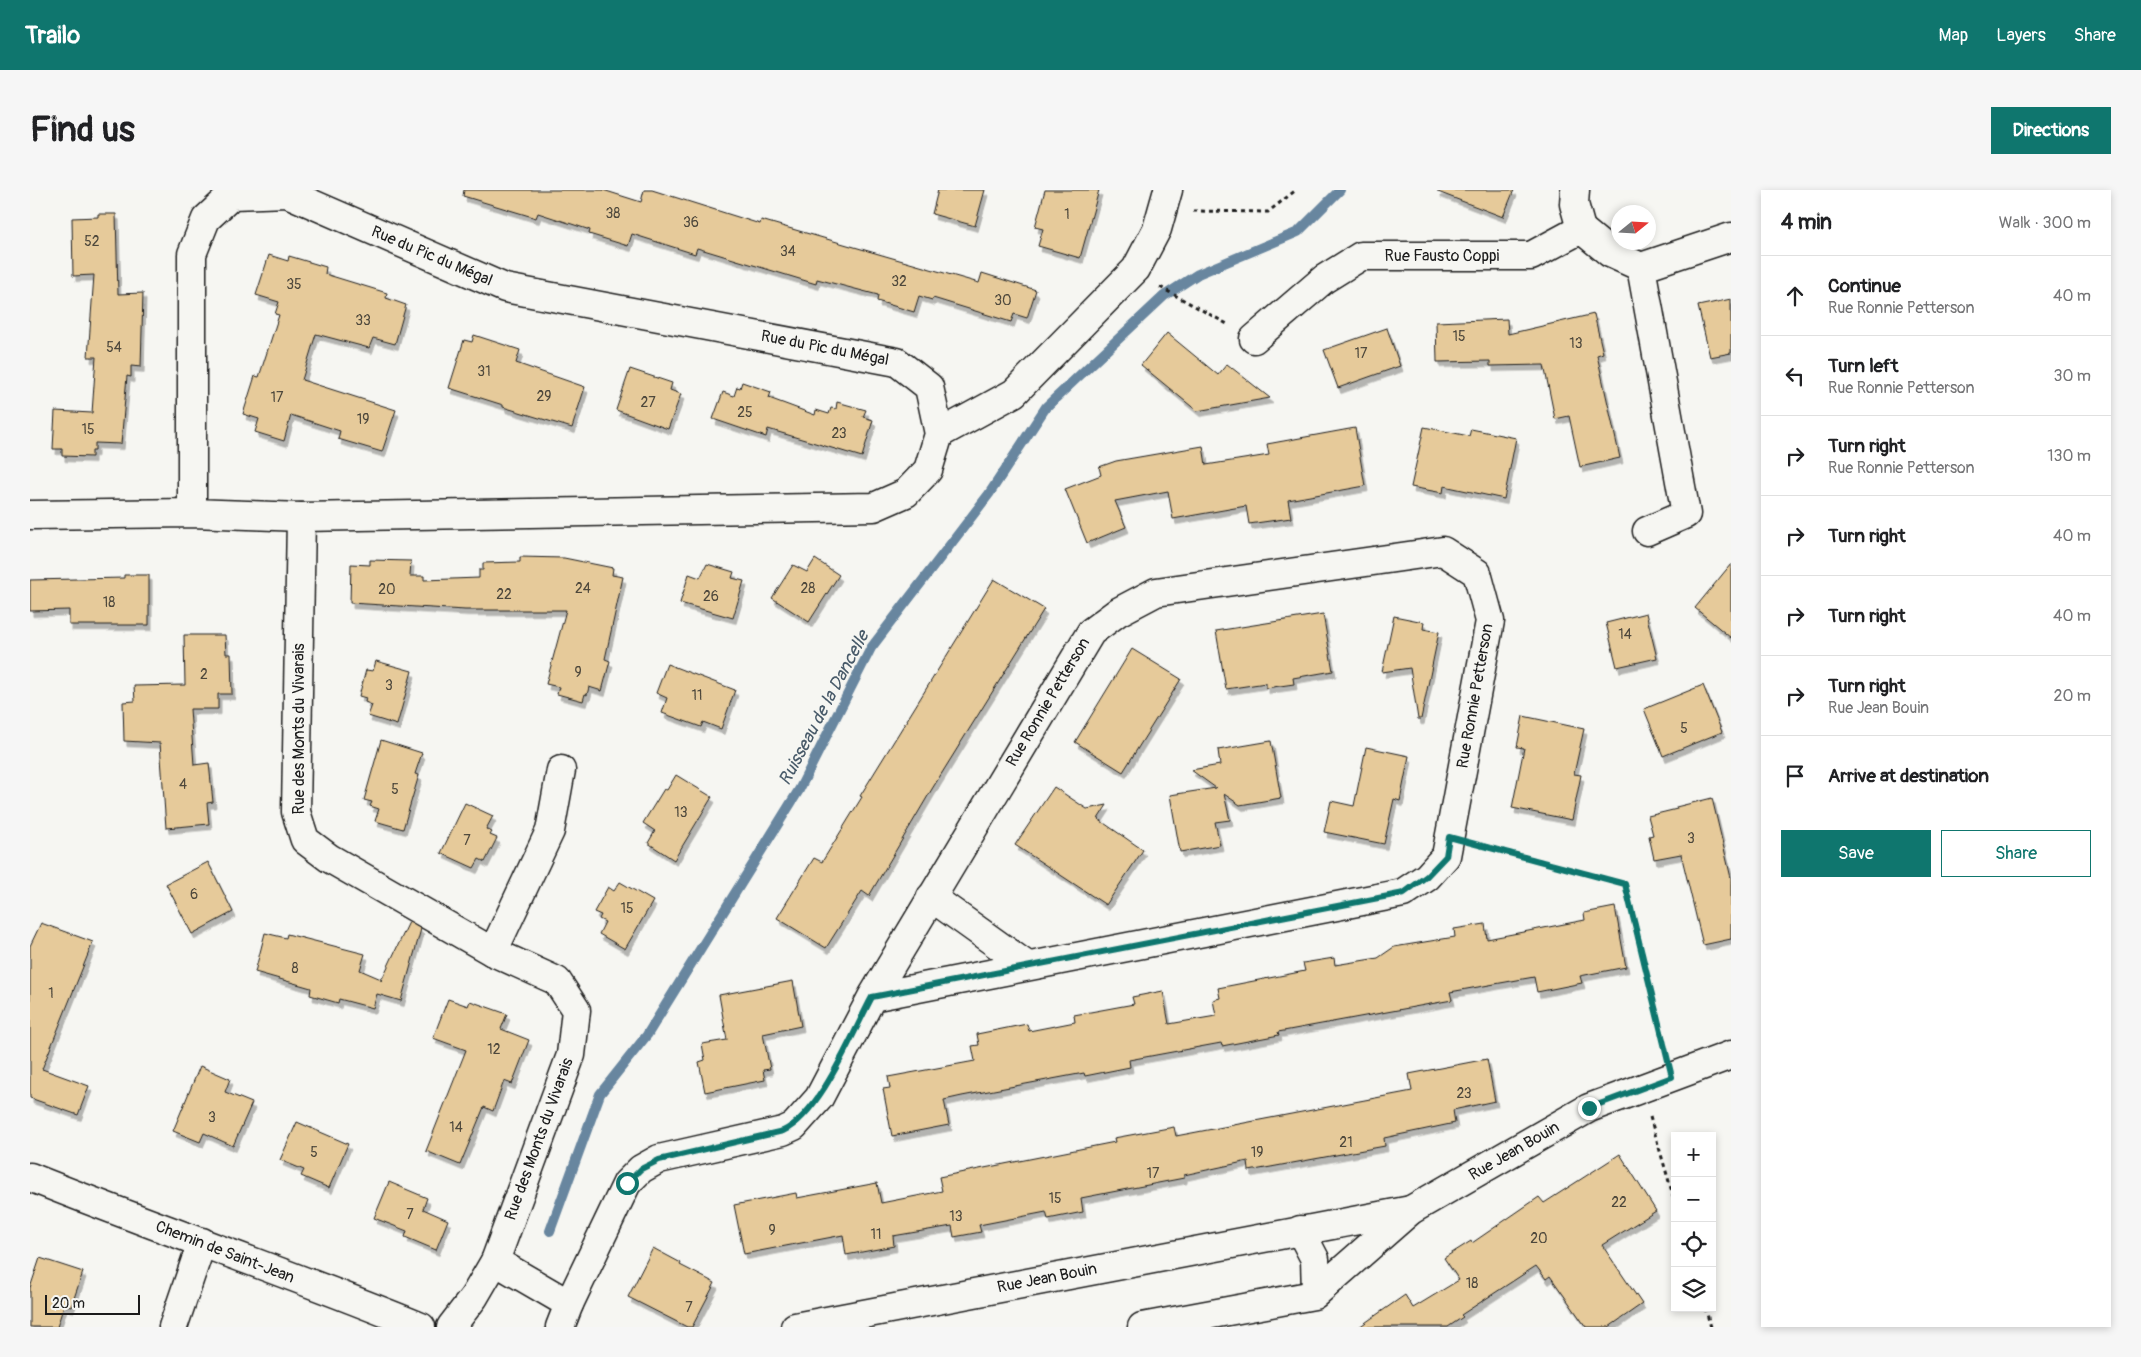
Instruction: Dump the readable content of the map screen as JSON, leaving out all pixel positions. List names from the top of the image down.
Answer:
{
  "streets": {
    "street": [
      "Rue du Pic du Mégal",
      "Rue Fausto Coppi",
      "Rue Ronnie Petterson",
      "Rue des Monts du Vivarais",
      "Rue Jean Bouin",
      "Chemin de Saint-Jean"
    ]
  },
  "crossings": [
    ["Rue du Pic du Mégal", "Rue des Monts du Vivarais"],
    ["Rue Ronnie Petterson", "Rue des Monts du Vivarais"]
  ],
  "water": ["Ruisseau de la Dancelle"],
  "house_numbers": [
    "38",
    "1",
    "36",
    "52",
    "34",
    "32",
    "35",
    "30",
    "33",
    "15",
    "13",
    "54",
    "17",
    "31",
    "29",
    "17",
    "27",
    "25",
    "19",
    "15",
    "23",
    "24",
    "28",
    "20",
    "22",
    "26",
    "18",
    "14",
    "9",
    "2",
    "3",
    "11",
    "5",
    "4",
    "5",
    "13",
    "3",
    "7",
    "6",
    "15",
    "8",
    "1",
    "12",
    "23",
    "3",
    "14",
    "21",
    "5",
    "19",
    "17",
    "15",
    "22",
    "7",
    "13",
    "9",
    "11",
    "20",
    "18",
    "7"
  ],
  "scale_bar": "20 m",
  "north": "right",
  "page": {
    "header": "Trailo",
    "nav": ["Map", "Layers", "Share"],
    "buttons": [
      "Directions",
      ["Save", "Share"]
    ],
    "title": "Find us",
    "heading": ["4 min", "Walk · 300 m"],
    "list": [
      ["Continue", "Rue Ronnie Petterson", "40 m"],
      ["Turn left", "Rue Ronnie Petterson", "30 m"],
      ["Turn right", "Rue Ronnie Petterson", "130 m"],
      ["Turn right", "40 m"],
      ["Turn right", "40 m"],
      ["Turn right", "Rue Jean Bouin", "20 m"],
      "Arrive at destination"
    ],
    "map_buttons": ["+", "−"],
    "scale": "20 m"
  }
}
